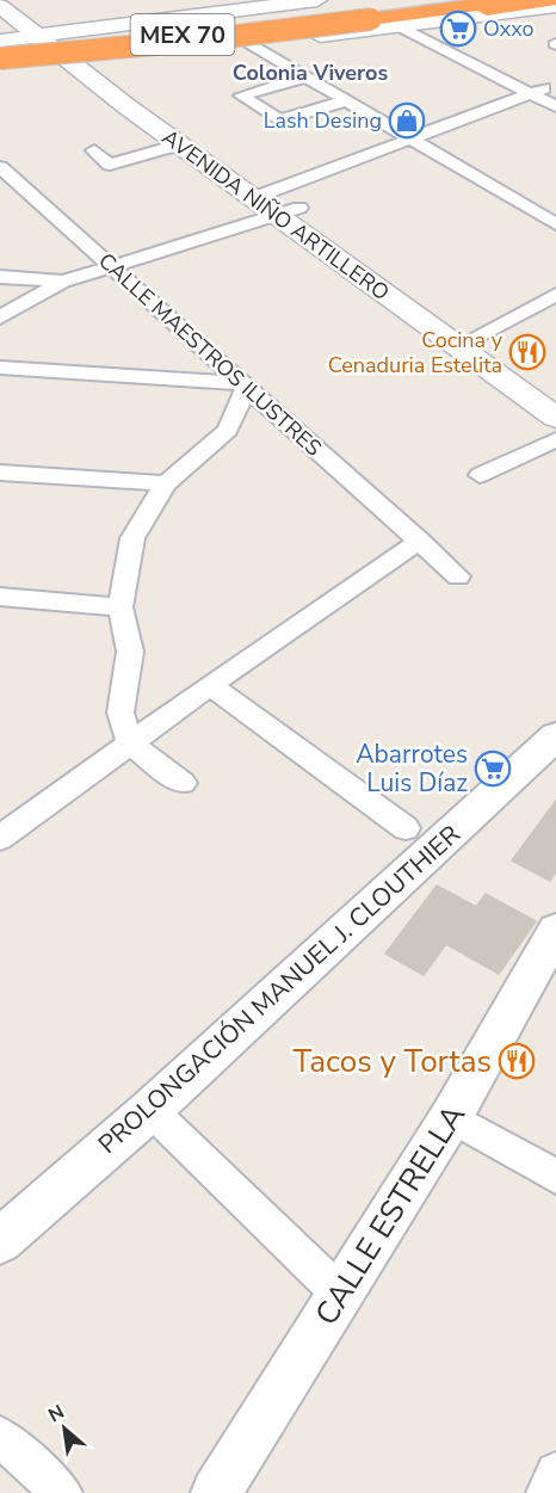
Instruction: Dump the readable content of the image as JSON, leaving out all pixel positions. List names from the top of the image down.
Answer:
{
  "streets": {
    "highway": ["MEX 70"],
    "main road": ["AVENIDA NIÑO ARTILLERO"],
    "street": ["CALLE MAESTROS ILUSTRES", "PROLONGACIÓN MANUEL J. CLOUTHIER", "CALLE ESTRELLA"]
  },
  "districts": ["Colonia Viveros"],
  "places": {
    "supermarket": ["Oxxo", "Abarrotes Luis Díaz"],
    "shop": ["Lash Desing"],
    "restaurant": ["Cocina y Cenaduria Estelita", "Tacos y Tortas"]
  },
  "north": "top left"
}
